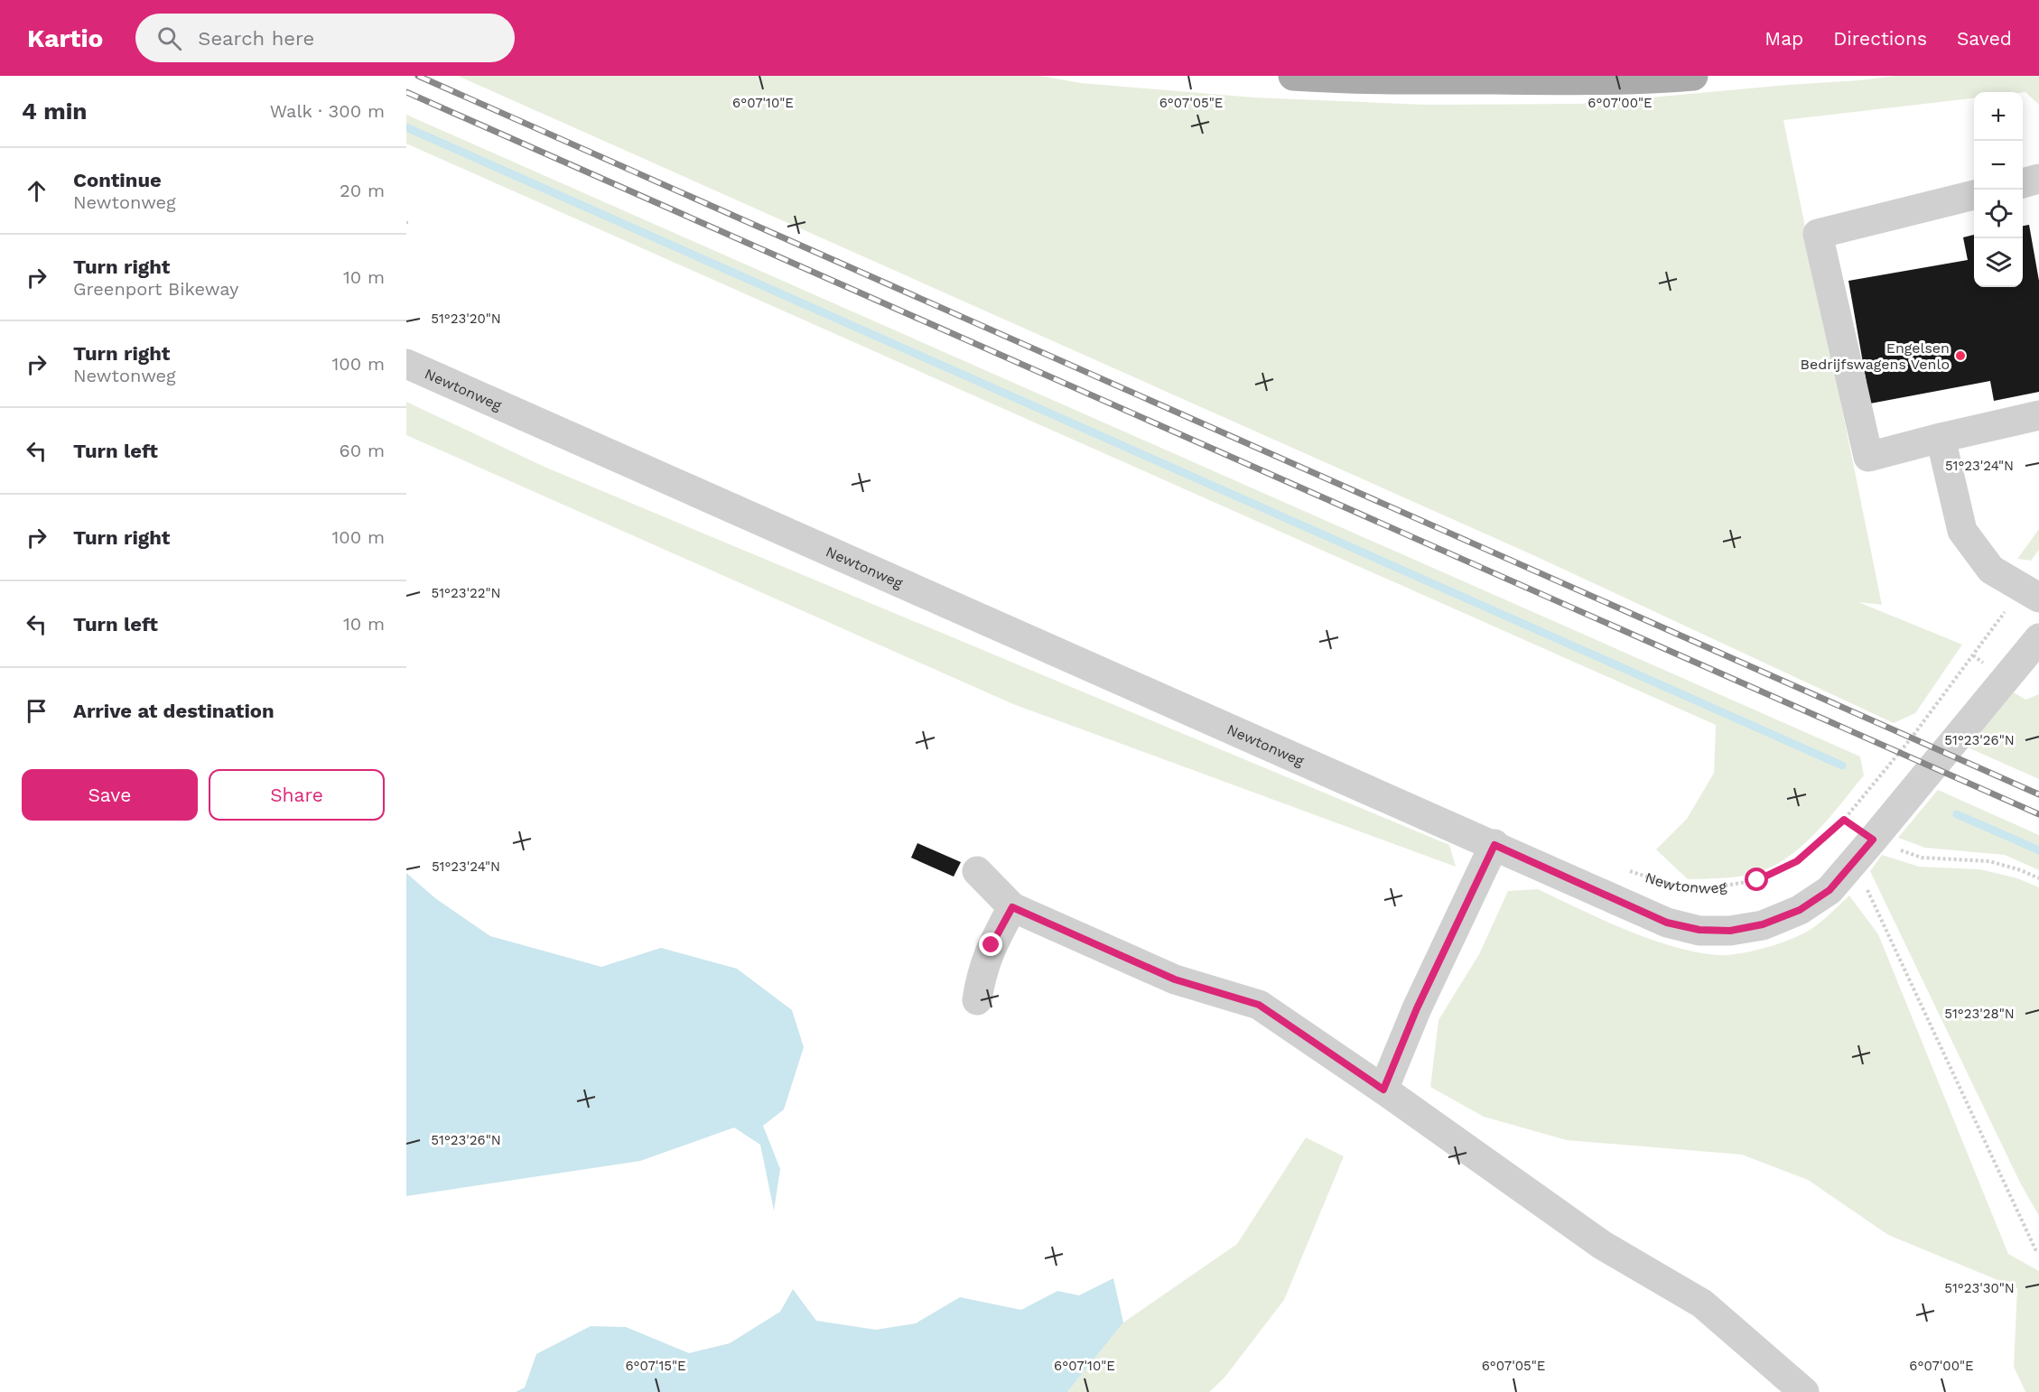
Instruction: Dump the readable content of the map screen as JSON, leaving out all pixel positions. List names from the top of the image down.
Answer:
{
  "streets": {
    "street": ["Newtonweg"]
  },
  "places": ["Engelsen Bedrijfswagens Venlo"],
  "page": {
    "header": "Kartio",
    "search": "Search here",
    "nav": ["Map", "Directions", "Saved"],
    "heading": ["4 min", "Walk · 300 m"],
    "map_buttons": ["+", "−"],
    "list": [
      ["Continue", "Newtonweg", "20 m"],
      ["Turn right", "Greenport Bikeway", "10 m"],
      ["Turn right", "Newtonweg", "100 m"],
      ["Turn left", "60 m"],
      ["Turn right", "100 m"],
      ["Turn left", "10 m"],
      "Arrive at destination"
    ],
    "buttons": ["Save", "Share"]
  },
  "coordinates": [
    "6°07'10\"E",
    "6°07'05\"E",
    "6°07'00\"E",
    "51°23'20\"N",
    "51°23'24\"N",
    "51°23'22\"N",
    "51°23'26\"N",
    "51°23'28\"N",
    "51°23'30\"N",
    "6°07'15\"E"
  ]
}
